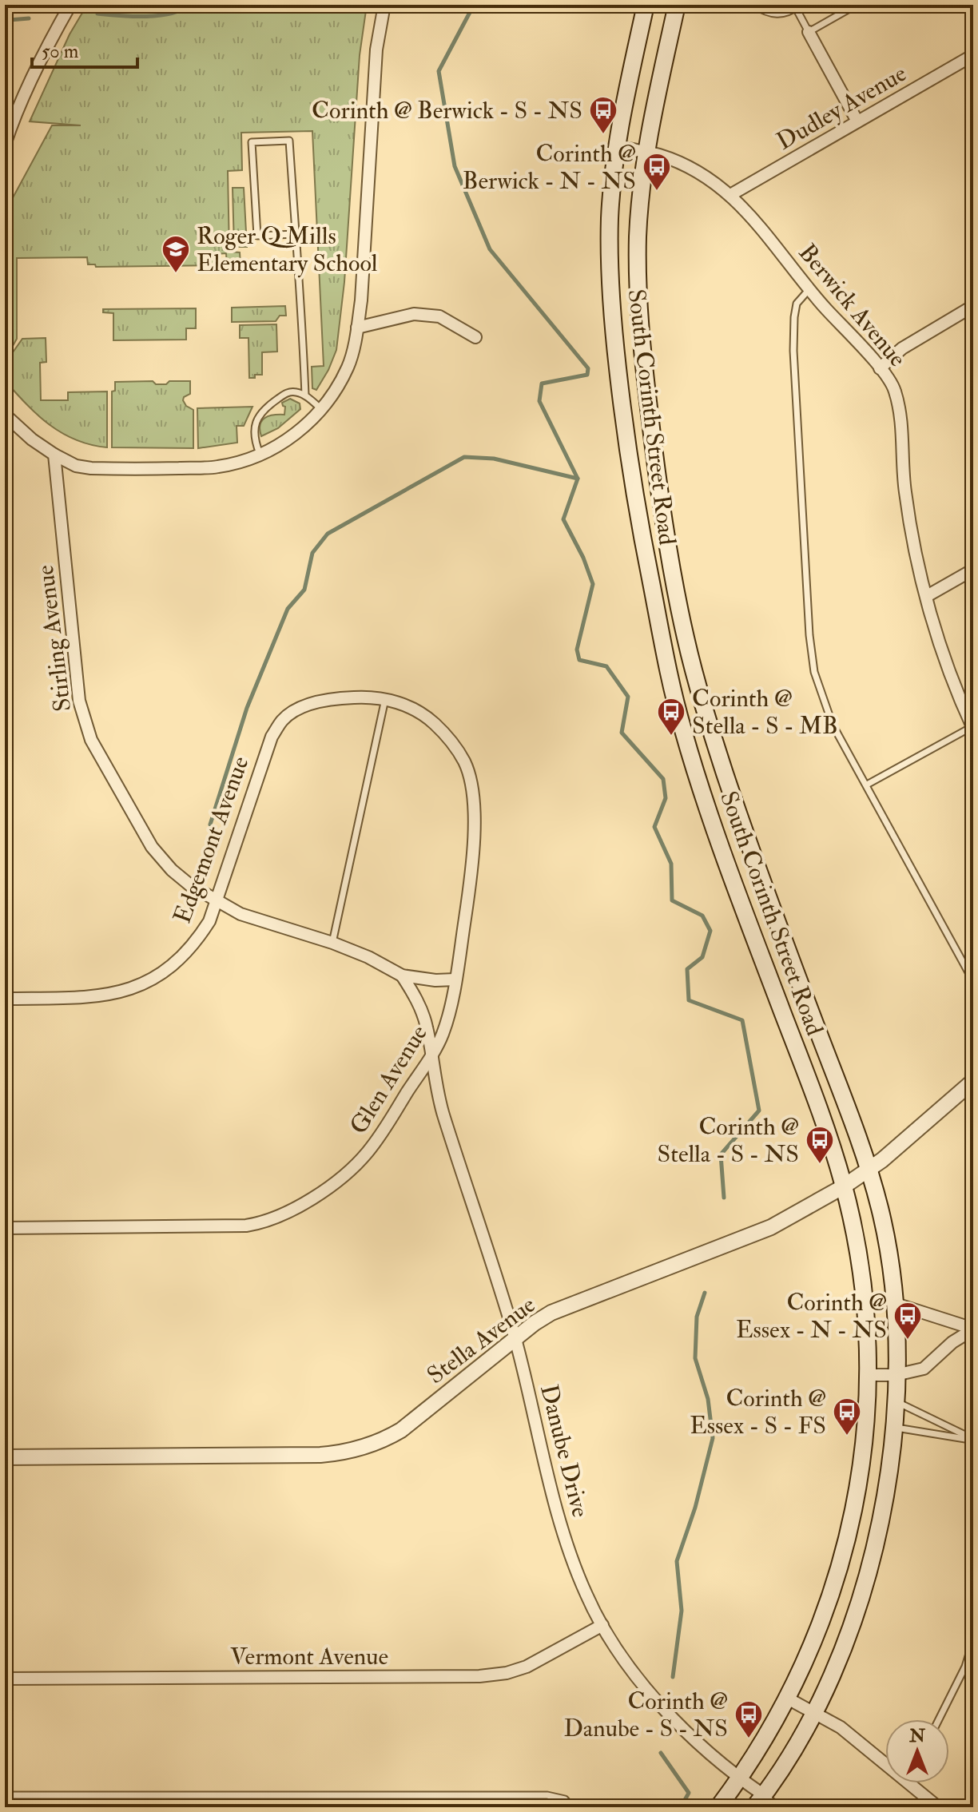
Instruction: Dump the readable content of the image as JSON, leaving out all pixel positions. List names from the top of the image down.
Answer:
{
  "streets": {
    "main road": ["South Corinth Street Road"],
    "street": [
      "Dudley Avenue",
      "Berwick Avenue",
      "Stirling Avenue",
      "Edgemont Avenue",
      "Glen Avenue",
      "Stella Avenue",
      "Danube Drive",
      "Vermont Avenue"
    ]
  },
  "crossings": [
    ["Dudley Avenue", "Berwick Avenue"],
    ["Berwick Avenue", "South Corinth Street Road"],
    ["South Corinth Street Road", "Stella Avenue"],
    ["South Corinth Street Road", "Danube Drive"],
    ["Stirling Avenue", "Edgemont Avenue"],
    ["Stirling Avenue", "Glen Avenue"],
    ["Stirling Avenue", "Danube Drive"],
    ["Edgemont Avenue", "Glen Avenue"],
    ["Glen Avenue", "Danube Drive"],
    ["Stella Avenue", "Danube Drive"],
    ["Danube Drive", "Vermont Avenue"]
  ],
  "places": {
    "bus stop": [
      "Corinth @ Berwick - S - NS",
      "Corinth @ Berwick - N - NS",
      "Corinth @ Stella - S - MB",
      "Corinth @ Stella - S - NS",
      "Corinth @ Essex - N - NS",
      "Corinth @ Essex - S - FS",
      "Corinth @ Danube - S - NS"
    ],
    "school or university": ["Roger Q Mills Elementary School"]
  },
  "scale_bar": "50 m",
  "north": "top"
}
